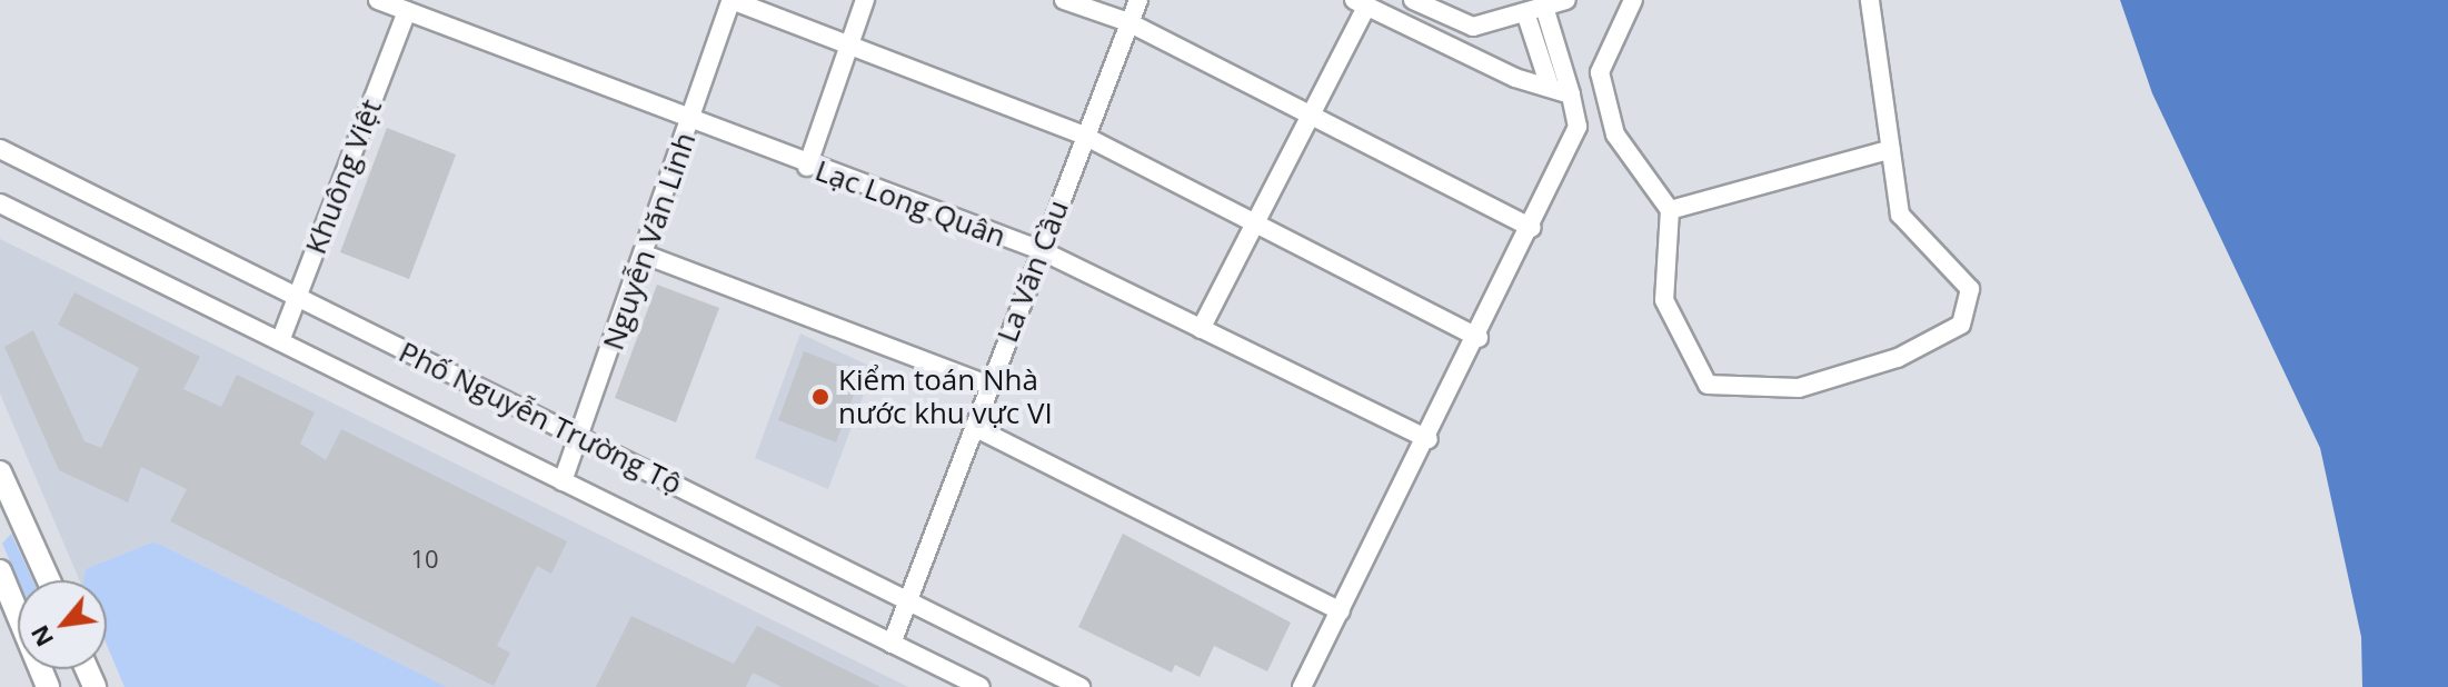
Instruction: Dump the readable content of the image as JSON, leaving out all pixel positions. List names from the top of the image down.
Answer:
{
  "streets": {
    "street": [
      "Khuông Việt",
      "Lạc Long Quân",
      "Nguyễn Văn Linh",
      "La Văn Cầu",
      "Phố Nguyễn Trường Tộ"
    ]
  },
  "crossings": [
    ["Khuông Việt", "Lạc Long Quân"],
    ["Khuông Việt", "Phố Nguyễn Trường Tộ"],
    ["Lạc Long Quân", "Nguyễn Văn Linh"],
    ["Lạc Long Quân", "La Văn Cầu"],
    ["Nguyễn Văn Linh", "Phố Nguyễn Trường Tộ"],
    ["La Văn Cầu", "Phố Nguyễn Trường Tộ"]
  ],
  "places": ["Kiểm toán Nhà nước khu vực VI"],
  "house_numbers": ["10"],
  "north": "bottom left"
}
